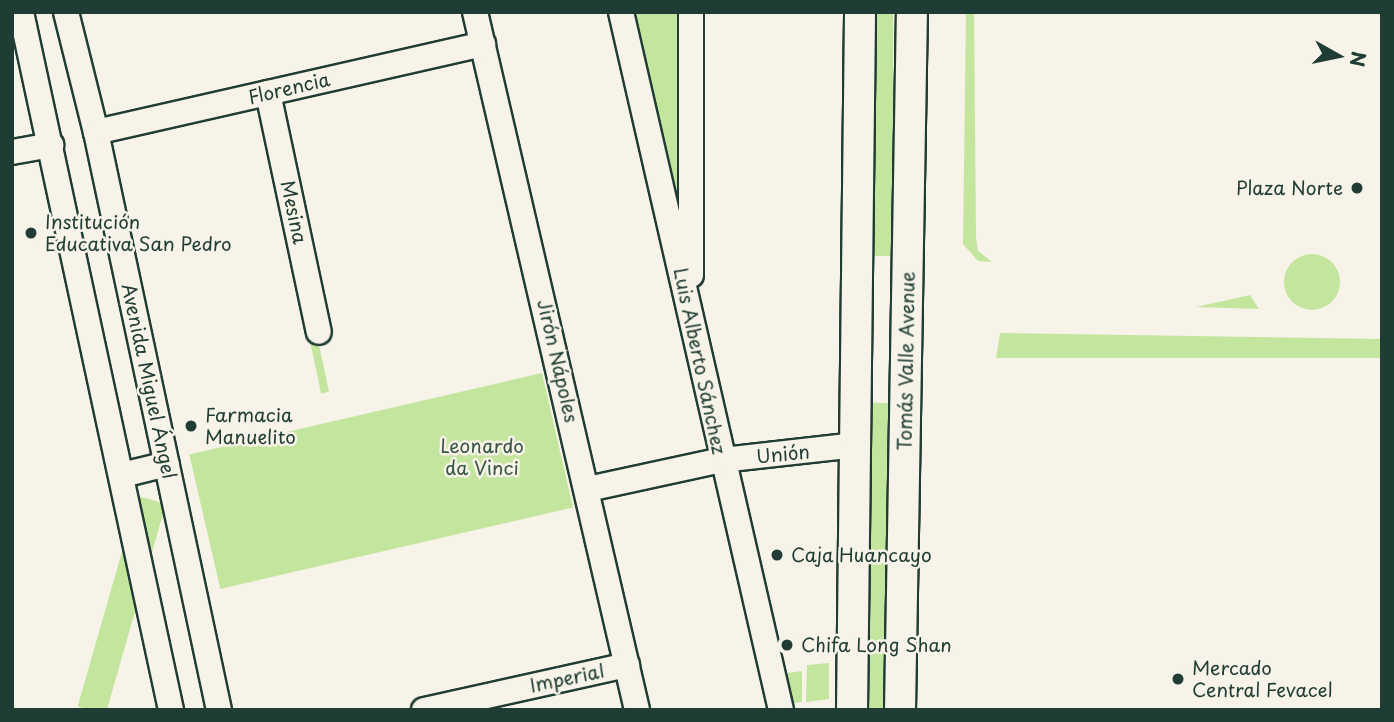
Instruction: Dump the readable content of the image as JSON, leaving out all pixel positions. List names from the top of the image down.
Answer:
{
  "streets": {
    "main road": ["Tomás Valle Avenue"],
    "street": [
      "Florencia",
      "Mesina",
      "Jirón Nápoles",
      "Luis Alberto Sánchez",
      "Avenida Miguel Ángel",
      "Unión",
      "Imperial"
    ]
  },
  "crossings": [
    ["Florencia", "Mesina"],
    ["Florencia", "Jirón Nápoles"],
    ["Florencia", "Avenida Miguel Ángel"],
    ["Jirón Nápoles", "Unión"],
    ["Jirón Nápoles", "Imperial"],
    ["Luis Alberto Sánchez", "Unión"]
  ],
  "parks": ["Leonardo da Vinci"],
  "places": [
    "Plaza Norte",
    "Institución Educativa San Pedro",
    "Farmacia Manuelito",
    "Caja Huancayo",
    "Chifa Long Shan",
    "Mercado Central Fevacel"
  ],
  "north": "right"
}
